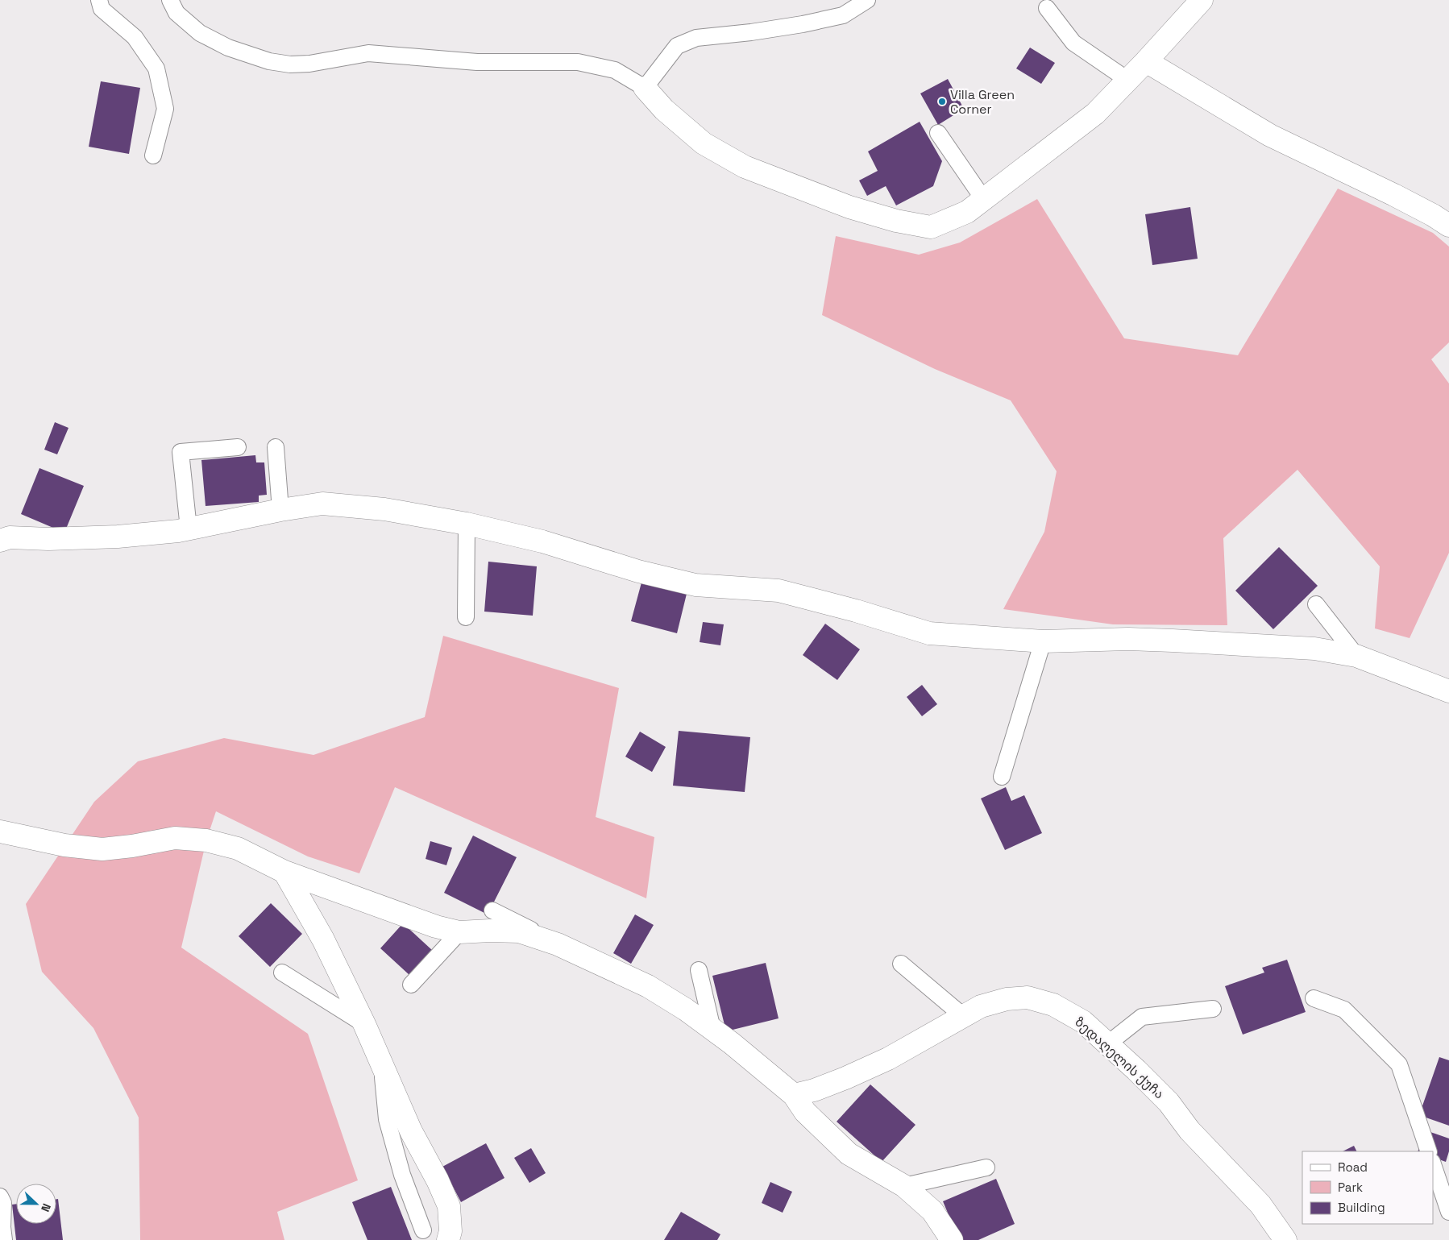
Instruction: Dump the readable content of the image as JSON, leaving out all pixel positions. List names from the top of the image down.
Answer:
{
  "streets": {
    "street": ["ზედაღელის ქუჩა"]
  },
  "places": ["Villa Green Corner"],
  "legend": ["Road", "Park", "Building"],
  "north": "right"
}
